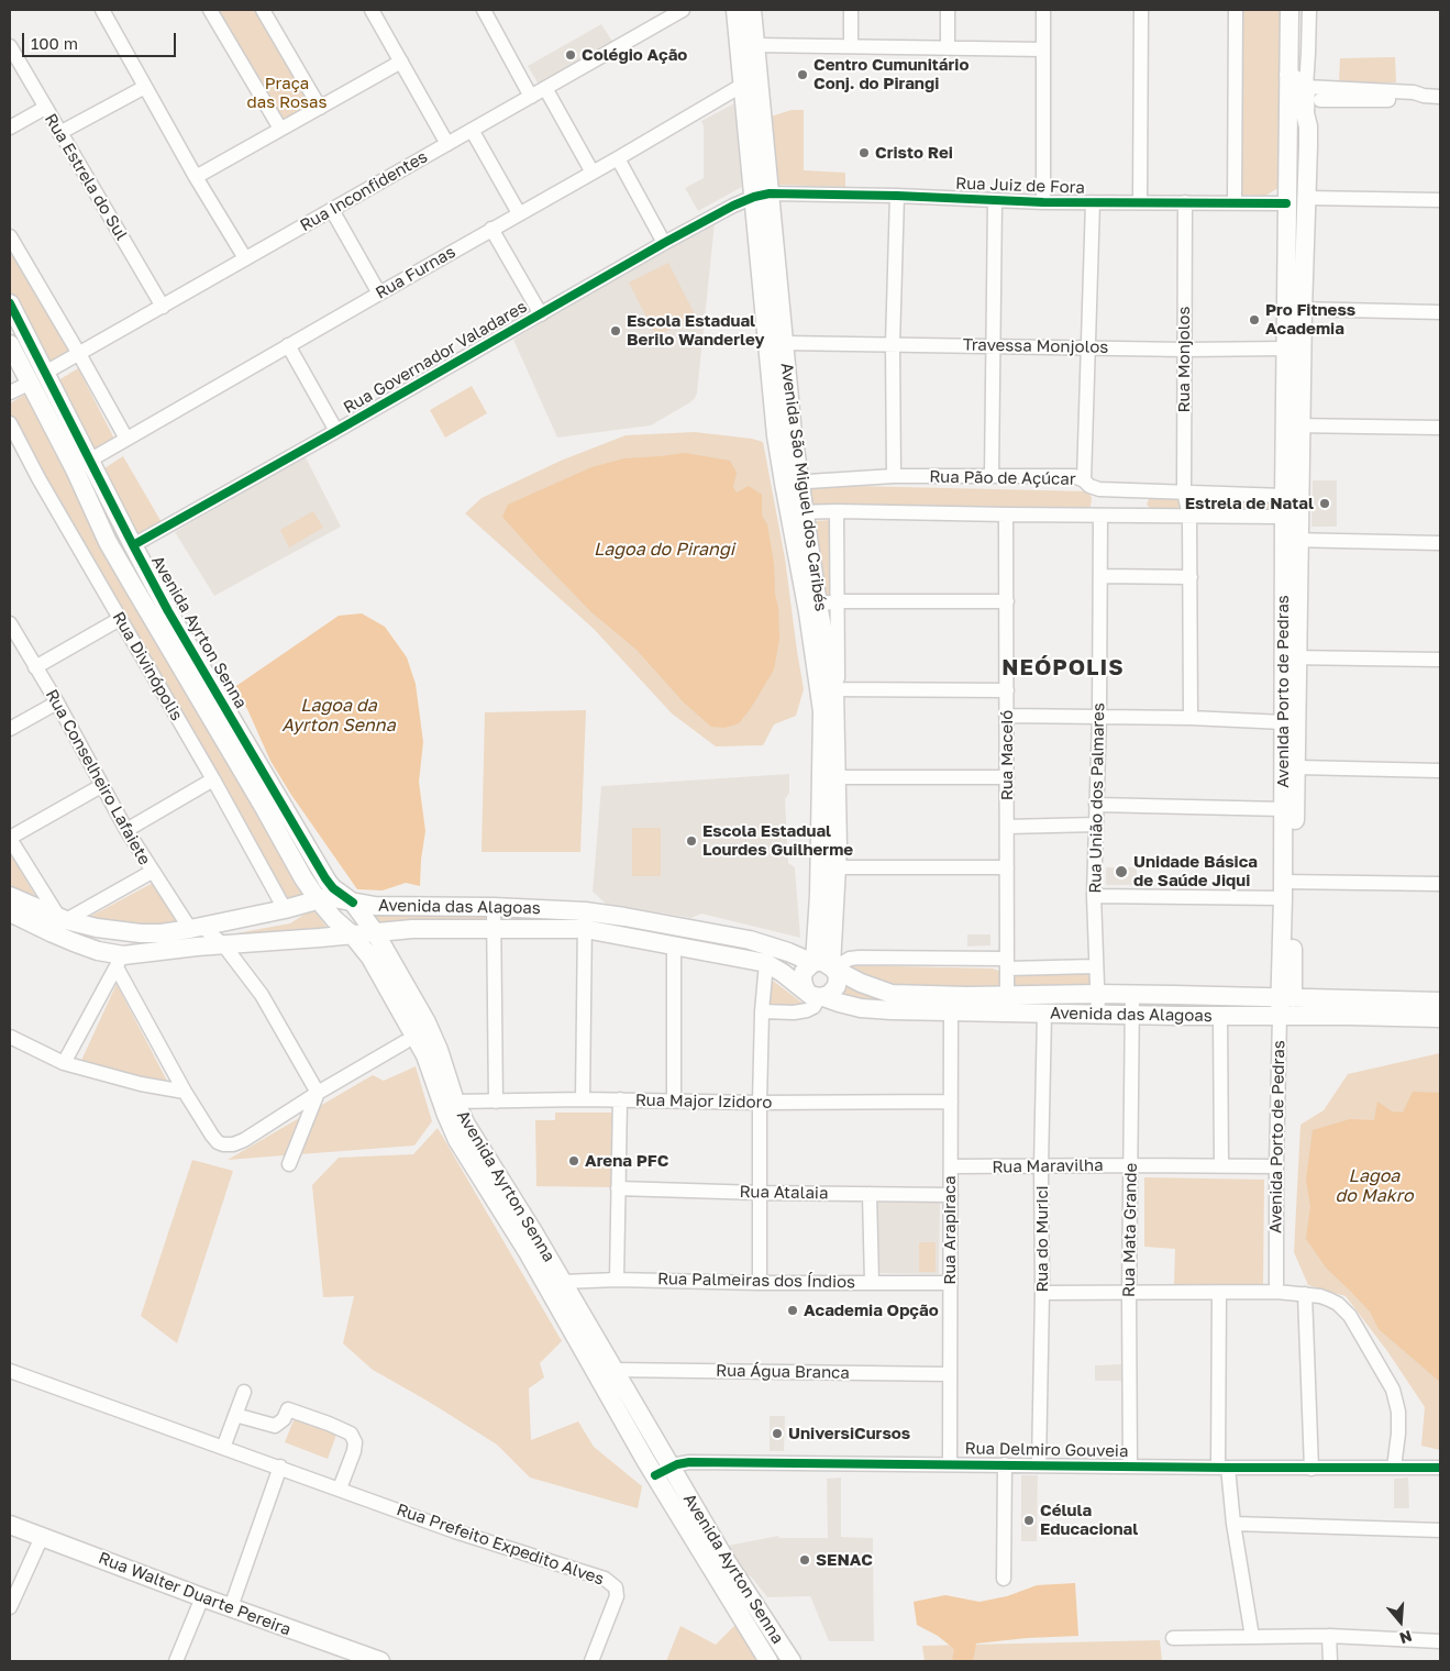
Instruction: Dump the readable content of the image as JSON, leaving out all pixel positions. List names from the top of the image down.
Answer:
{
  "streets": {
    "main road": [
      "Avenida São Miguel dos Caribés",
      "Avenida Ayrton Senna",
      "Avenida Porto de Pedras",
      "Avenida das Alagoas",
      "Rua Walter Duarte Pereira"
    ],
    "street": [
      "Rua Estrela do Sul",
      "Rua Juiz de Fora",
      "Rua Inconfidentes",
      "Rua Furnas",
      "Travessa Monjolos",
      "Rua Governador Valadares",
      "Rua Monjolos",
      "Rua Pão de Açúcar",
      "Rua Divinópolis",
      "Rua Maceió",
      "Rua Conselheiro Lafaiete",
      "Rua União dos Palmares",
      "Rua Major Izidoro",
      "Rua Maravilha",
      "Rua Atalaia",
      "Rua Arapiraca",
      "Rua Mata Grande",
      "Rua do Murici",
      "Rua Palmeiras dos Índios",
      "Rua Água Branca",
      "Rua Delmiro Gouveia",
      "Rua Prefeito Expedito Alves"
    ]
  },
  "crossings": [
    ["Rua Estrela do Sul", "Rua Inconfidentes"],
    ["Rua Juiz de Fora", "Rua Governador Valadares"],
    ["Rua Juiz de Fora", "Rua Monjolos"],
    ["Rua Juiz de Fora", "Avenida São Miguel dos Caribés"],
    ["Rua Juiz de Fora", "Avenida Porto de Pedras"],
    ["Rua Inconfidentes", "Avenida Ayrton Senna"],
    ["Rua Furnas", "Avenida São Miguel dos Caribés"],
    ["Rua Furnas", "Avenida Ayrton Senna"],
    ["Travessa Monjolos", "Rua Monjolos"],
    ["Travessa Monjolos", "Avenida São Miguel dos Caribés"],
    ["Travessa Monjolos", "Avenida Porto de Pedras"],
    ["Rua Governador Valadares", "Avenida São Miguel dos Caribés"],
    ["Rua Governador Valadares", "Avenida Ayrton Senna"],
    ["Rua Monjolos", "Rua Pão de Açúcar"],
    ["Rua Pão de Açúcar", "Avenida São Miguel dos Caribés"],
    ["Rua Pão de Açúcar", "Avenida Porto de Pedras"],
    ["Avenida São Miguel dos Caribés", "Avenida das Alagoas"],
    ["Avenida Ayrton Senna", "Avenida das Alagoas"],
    ["Avenida Ayrton Senna", "Rua Major Izidoro"],
    ["Avenida Ayrton Senna", "Rua Palmeiras dos Índios"],
    ["Avenida Ayrton Senna", "Rua Água Branca"],
    ["Avenida Ayrton Senna", "Rua Delmiro Gouveia"],
    ["Rua Divinópolis", "Avenida das Alagoas"],
    ["Avenida Porto de Pedras", "Avenida das Alagoas"],
    ["Avenida Porto de Pedras", "Rua Maravilha"],
    ["Rua Maceió", "Avenida das Alagoas"],
    ["Rua Conselheiro Lafaiete", "Avenida das Alagoas"],
    ["Rua União dos Palmares", "Avenida das Alagoas"],
    ["Avenida das Alagoas", "Rua Arapiraca"],
    ["Avenida das Alagoas", "Rua Mata Grande"],
    ["Avenida das Alagoas", "Rua do Murici"],
    ["Rua Major Izidoro", "Rua Arapiraca"],
    ["Rua Maravilha", "Rua Arapiraca"],
    ["Rua Maravilha", "Rua Mata Grande"],
    ["Rua Maravilha", "Rua do Murici"],
    ["Rua Atalaia", "Rua Arapiraca"],
    ["Rua Arapiraca", "Rua Palmeiras dos Índios"],
    ["Rua Arapiraca", "Rua Água Branca"],
    ["Rua Arapiraca", "Rua Delmiro Gouveia"],
    ["Rua Mata Grande", "Rua Delmiro Gouveia"],
    ["Rua do Murici", "Rua Delmiro Gouveia"]
  ],
  "districts": ["NEÓPOLIS"],
  "water": ["Lagoa do Pirangi", "Lagoa da Ayrton Senna", "Lagoa do Makro"],
  "parks": ["Praça das Rosas"],
  "places": [
    "Colégio Ação",
    "Centro Cumunitário Conj. do Pirangi",
    "Cristo Rei",
    "Pro Fitness Academia",
    "Escola Estadual Berilo Wanderley",
    "Estrela de Natal",
    "Escola Estadual Lourdes Guilherme",
    "Unidade Básica de Saúde Jiqui",
    "Arena PFC",
    "Academia Opção",
    "UniversiCursos",
    "Célula Educacional",
    "SENAC"
  ],
  "scale_bar": "100 m",
  "north": "bottom"
}
